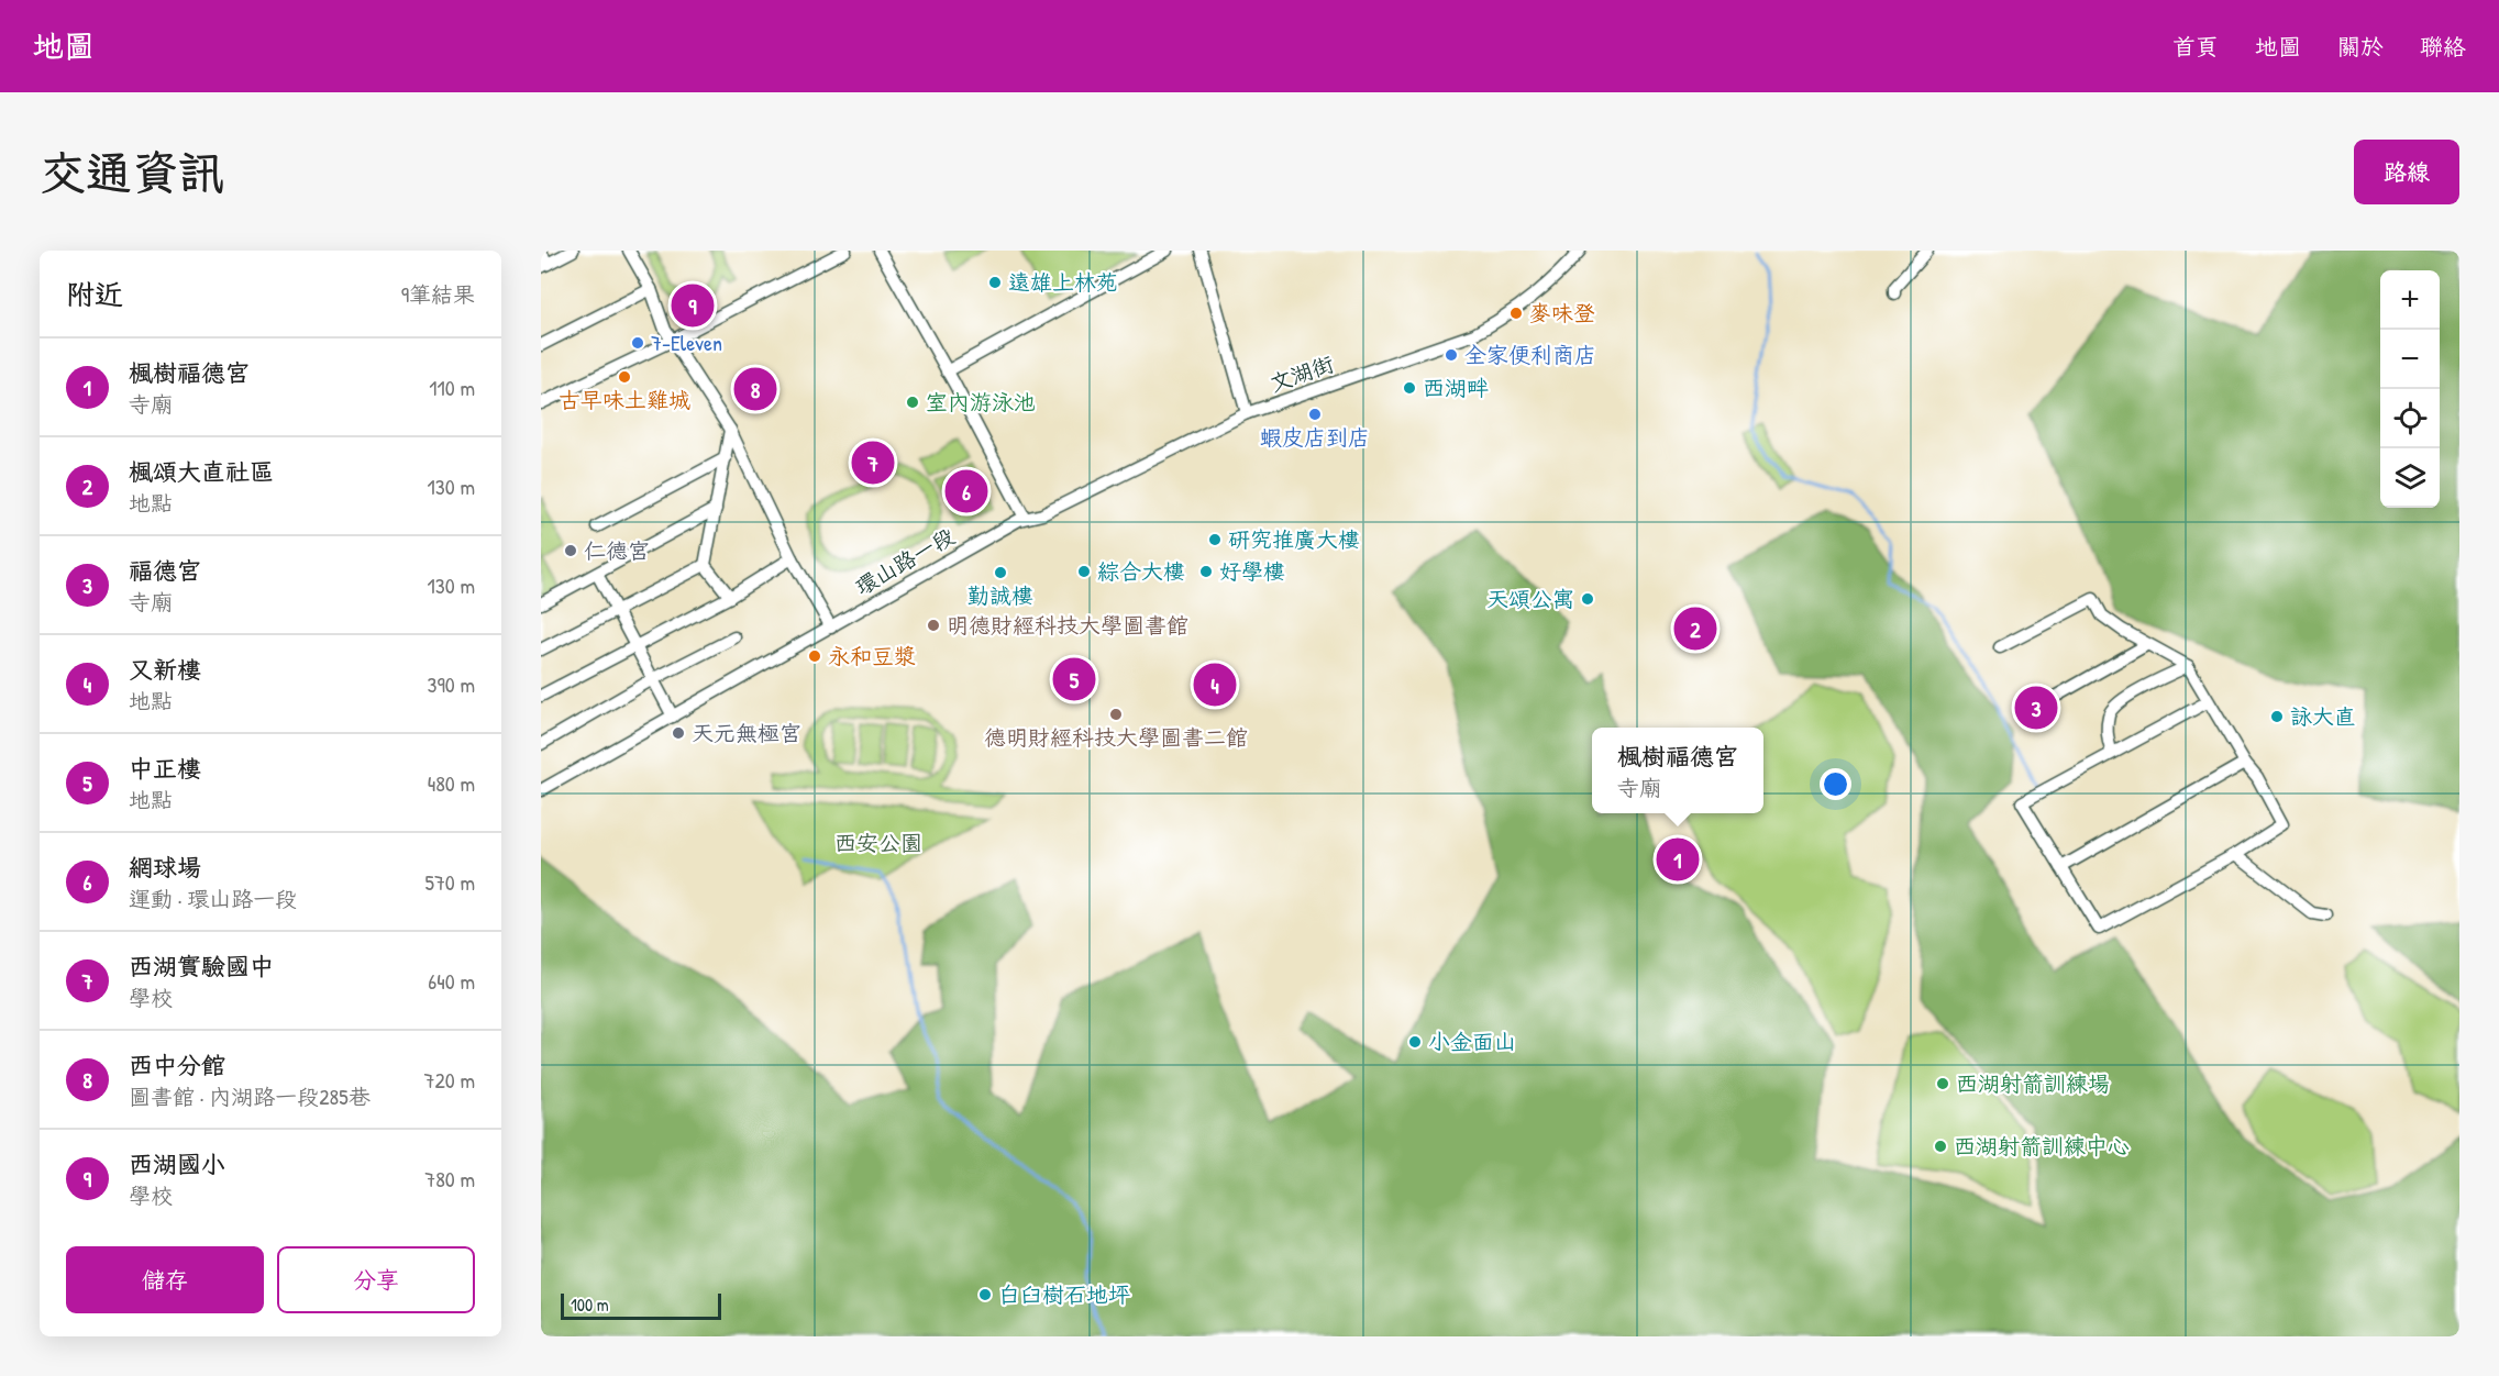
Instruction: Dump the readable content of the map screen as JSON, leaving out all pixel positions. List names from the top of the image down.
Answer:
{
  "streets": {
    "street": ["文湖街", "環山路一段"]
  },
  "crossings": [
    ["文湖街", "環山路一段"]
  ],
  "parks": ["西安公園"],
  "places": [
    "遠雄上林苑",
    "麥味登",
    "7-Eleven",
    "全家便利商店",
    "古早味土雞城",
    "西湖畔",
    "室內游泳池",
    "蝦皮店到店",
    "研究推廣大樓",
    "仁德宮",
    "綜合大樓",
    "好學樓",
    "勤誠樓",
    "天頌公寓",
    "明德財經科技大學圖書館",
    "永和豆漿",
    "德明財經科技大學圖書二館",
    "詠大直",
    "天元無極宮",
    "小金面山",
    "西湖射箭訓練場",
    "西湖射箭訓練中心",
    "白臼樹石地坪"
  ],
  "scale_bar": "100 m",
  "page": {
    "header": "地圖",
    "nav": [
      "首頁",
      "地圖",
      "關於",
      "聯絡"
    ],
    "buttons": [
      "路線",
      ["儲存", "分享"]
    ],
    "title": "交通資訊",
    "heading": ["附近", "9筆結果"],
    "map_buttons": ["+", "−"],
    "pins": [
      "9",
      "8",
      "7",
      "6",
      "2",
      "5",
      "4",
      "3",
      "1"
    ],
    "list": [
      {
        "mark": "1",
        "name": "楓樹福德宮",
        "note": "寺廟",
        "value": "110 m"
      },
      {
        "mark": "2",
        "name": "楓頌大直社區",
        "note": "地點",
        "value": "130 m"
      },
      {
        "mark": "3",
        "name": "福德宮",
        "note": "寺廟",
        "value": "130 m"
      },
      {
        "mark": "4",
        "name": "又新樓",
        "note": "地點",
        "value": "390 m"
      },
      {
        "mark": "5",
        "name": "中正樓",
        "note": "地點",
        "value": "480 m"
      },
      {
        "mark": "6",
        "name": "網球場",
        "note": "運動 · 環山路一段",
        "value": "570 m"
      },
      {
        "mark": "7",
        "name": "西湖實驗國中",
        "note": "學校",
        "value": "640 m"
      },
      {
        "mark": "8",
        "name": "西中分館",
        "note": "圖書館 · 內湖路一段285巷",
        "value": "720 m"
      },
      {
        "mark": "9",
        "name": "西湖國小",
        "note": "學校",
        "value": "780 m"
      }
    ],
    "popup": ["楓樹福德宮", "寺廟"],
    "scale": "100 m"
  }
}
